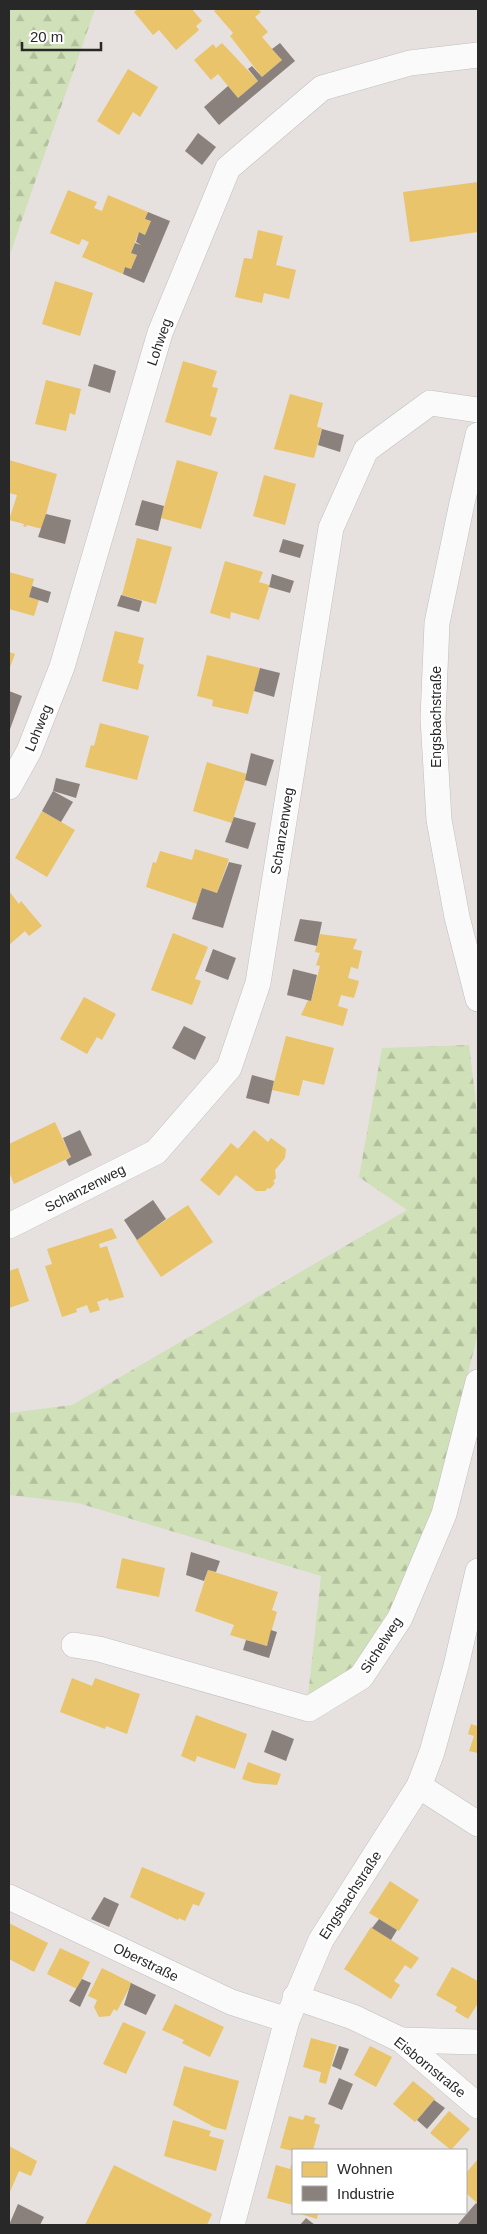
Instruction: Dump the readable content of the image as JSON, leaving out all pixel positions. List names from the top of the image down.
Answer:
{
  "streets": {
    "street": [
      "Lohweg",
      "Engsbachstraße",
      "Schanzenweg",
      "Sichelweg",
      "Oberstraße",
      "Eisbornstraße"
    ]
  },
  "crossings": [
    ["Engsbachstraße", "Oberstraße"],
    ["Engsbachstraße", "Eisbornstraße"]
  ],
  "legend": ["Wohnen", "Industrie"],
  "scale_bar": "20 m"
}
